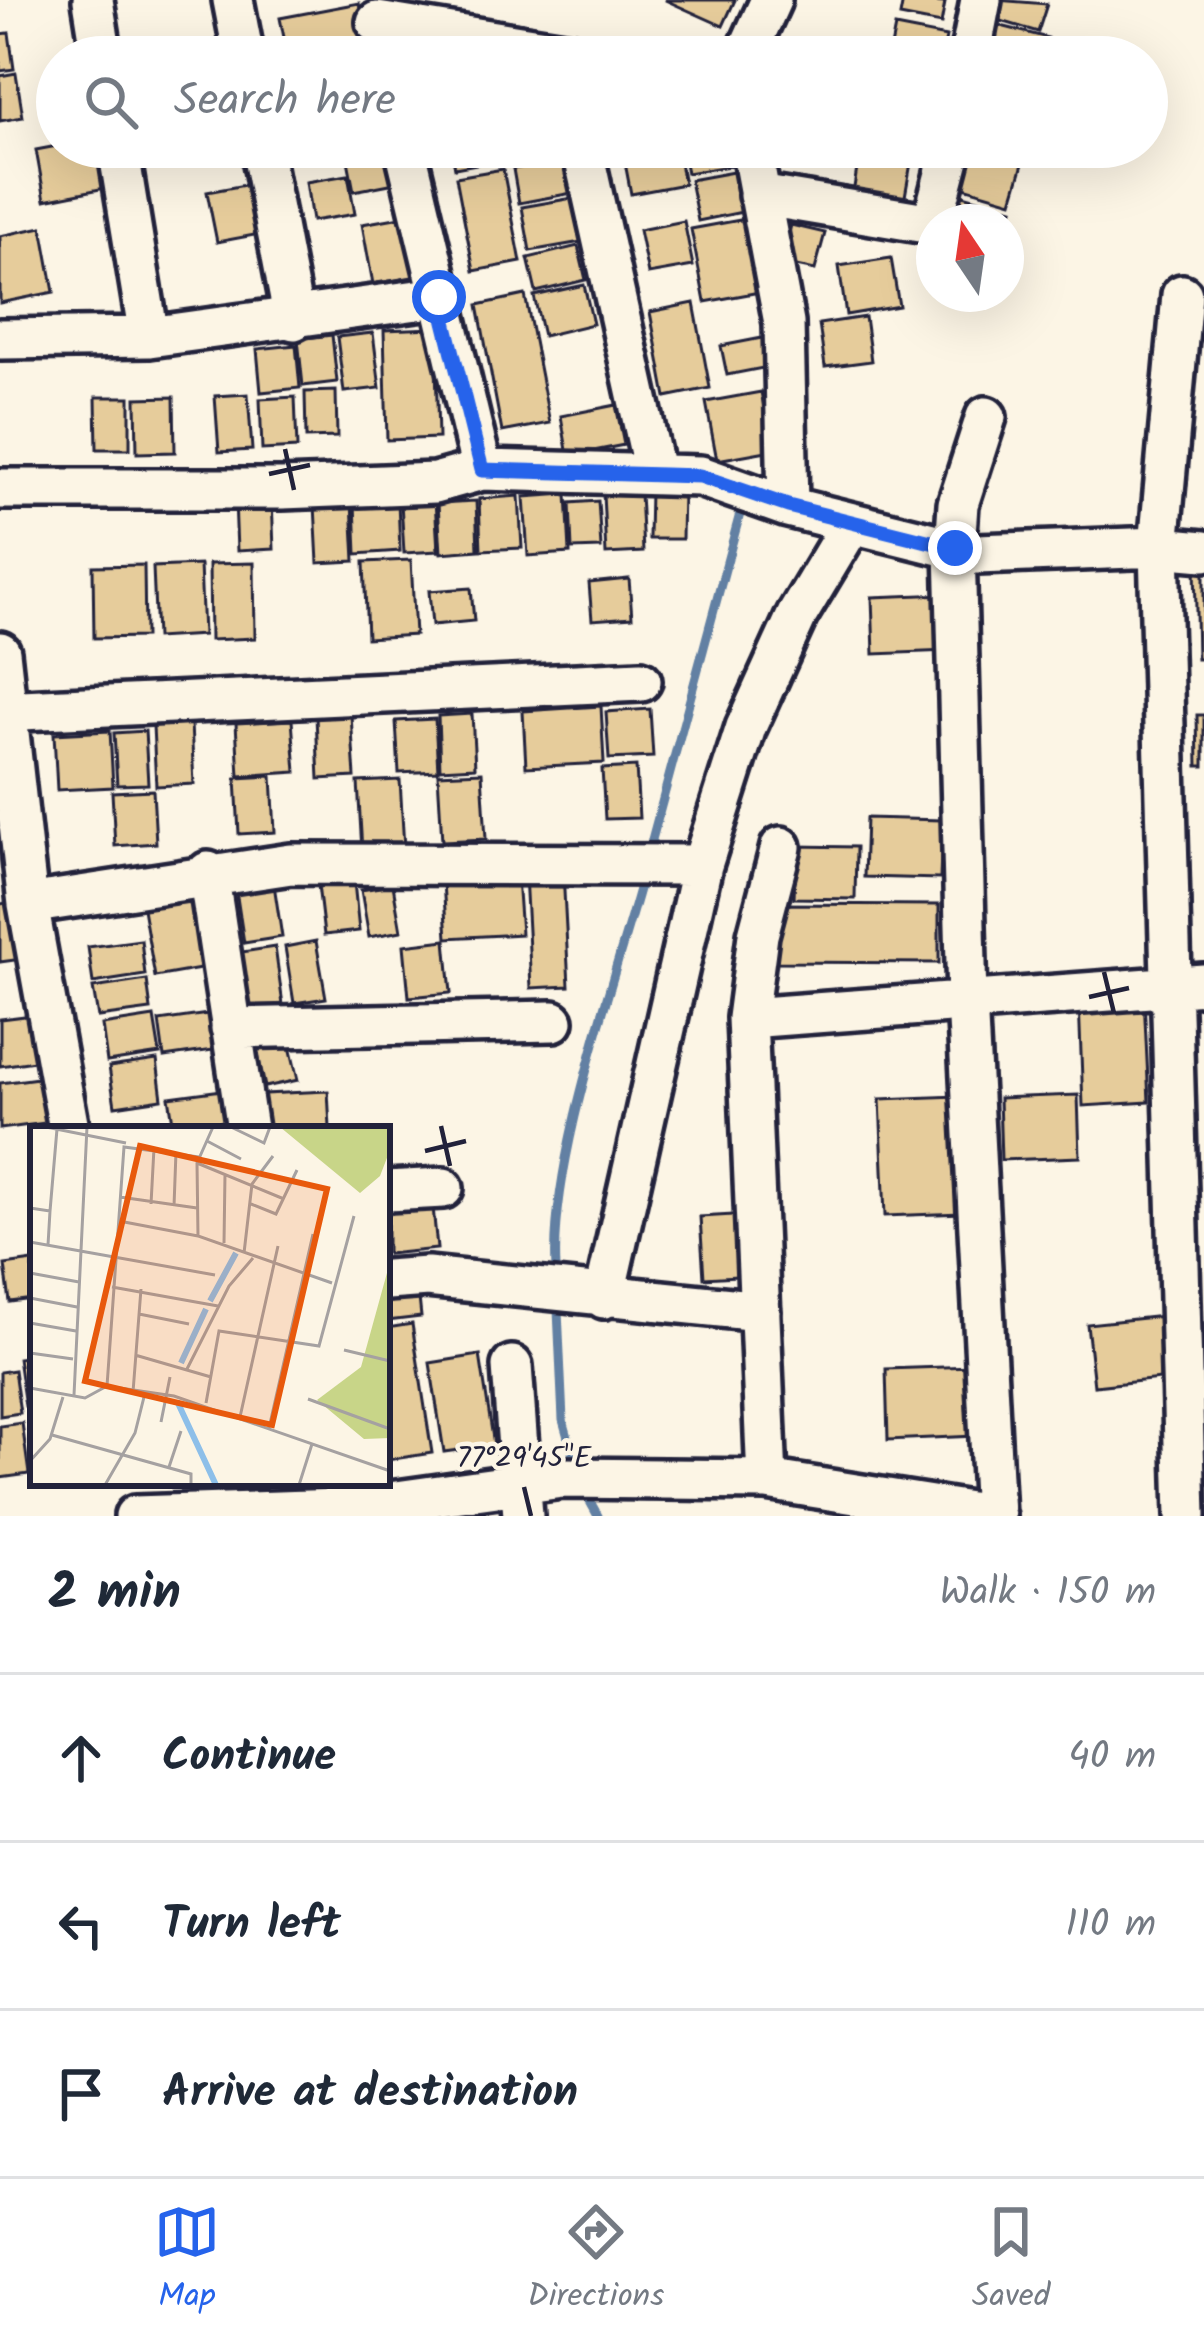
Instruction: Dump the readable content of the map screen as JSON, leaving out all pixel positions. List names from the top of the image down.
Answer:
{
  "north": "top",
  "page": {
    "search": "Search here",
    "heading": ["2 min", "Walk · 150 m"],
    "list": [
      ["Continue", "40 m"],
      ["Turn left", "110 m"],
      "Arrive at destination"
    ],
    "nav": ["Map", "Directions", "Saved"]
  },
  "coordinates": ["77°29'45\"E"]
}
